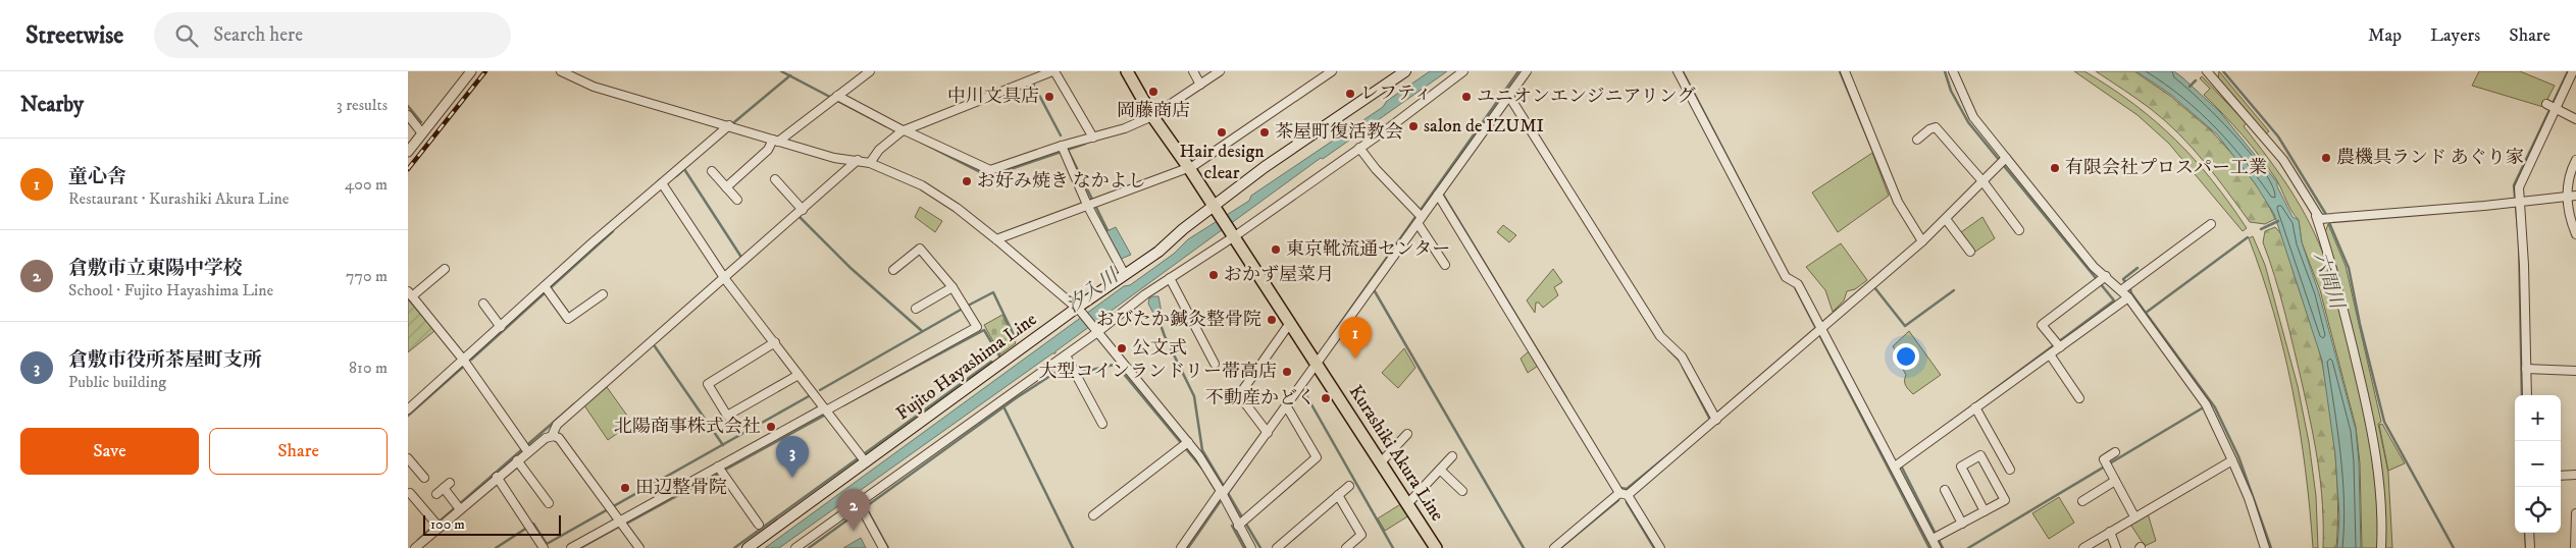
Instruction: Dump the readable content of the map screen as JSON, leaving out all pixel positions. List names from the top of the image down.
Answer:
{
  "streets": {
    "main road": ["Fujito Hayashima Line", "Kurashiki Akura Line"]
  },
  "crossings": [
    ["Fujito Hayashima Line", "Kurashiki Akura Line"]
  ],
  "water": ["六間川", "汐入川"],
  "places": [
    "岡藤商店",
    "レフティ",
    "中川文具店",
    "ユニオンエンジニアリング",
    "salon de IZUMI",
    "Hair design clear",
    "茶屋町復活教会",
    "農機具ランド あぐり家",
    "有限会社プロスパー工業",
    "お好み焼き なかよし",
    "東京靴流通センター",
    "おかず屋菜月",
    "おびたか鍼灸整骨院",
    "公文式",
    "大型コインランドリー帯高店",
    "不動産かどく",
    "北陽商事株式会社",
    "田辺整骨院"
  ],
  "scale_bar": "100 m",
  "page": {
    "header": "Streetwise",
    "search": "Search here",
    "nav": ["Map", "Layers", "Share"],
    "heading": ["Nearby", "3 results"],
    "list": [
      {
        "mark": "1",
        "name": "童心舎",
        "note": "Restaurant · Kurashiki Akura Line",
        "value": "400 m"
      },
      {
        "mark": "2",
        "name": "倉敷市立東陽中学校",
        "note": "School · Fujito Hayashima Line",
        "value": "770 m"
      },
      {
        "mark": "3",
        "name": "倉敷市役所茶屋町支所",
        "note": "Public building",
        "value": "810 m"
      }
    ],
    "pins": ["1", "3", "2"],
    "map_buttons": ["+", "−"],
    "buttons": ["Save", "Share"],
    "scale": "100 m"
  }
}
